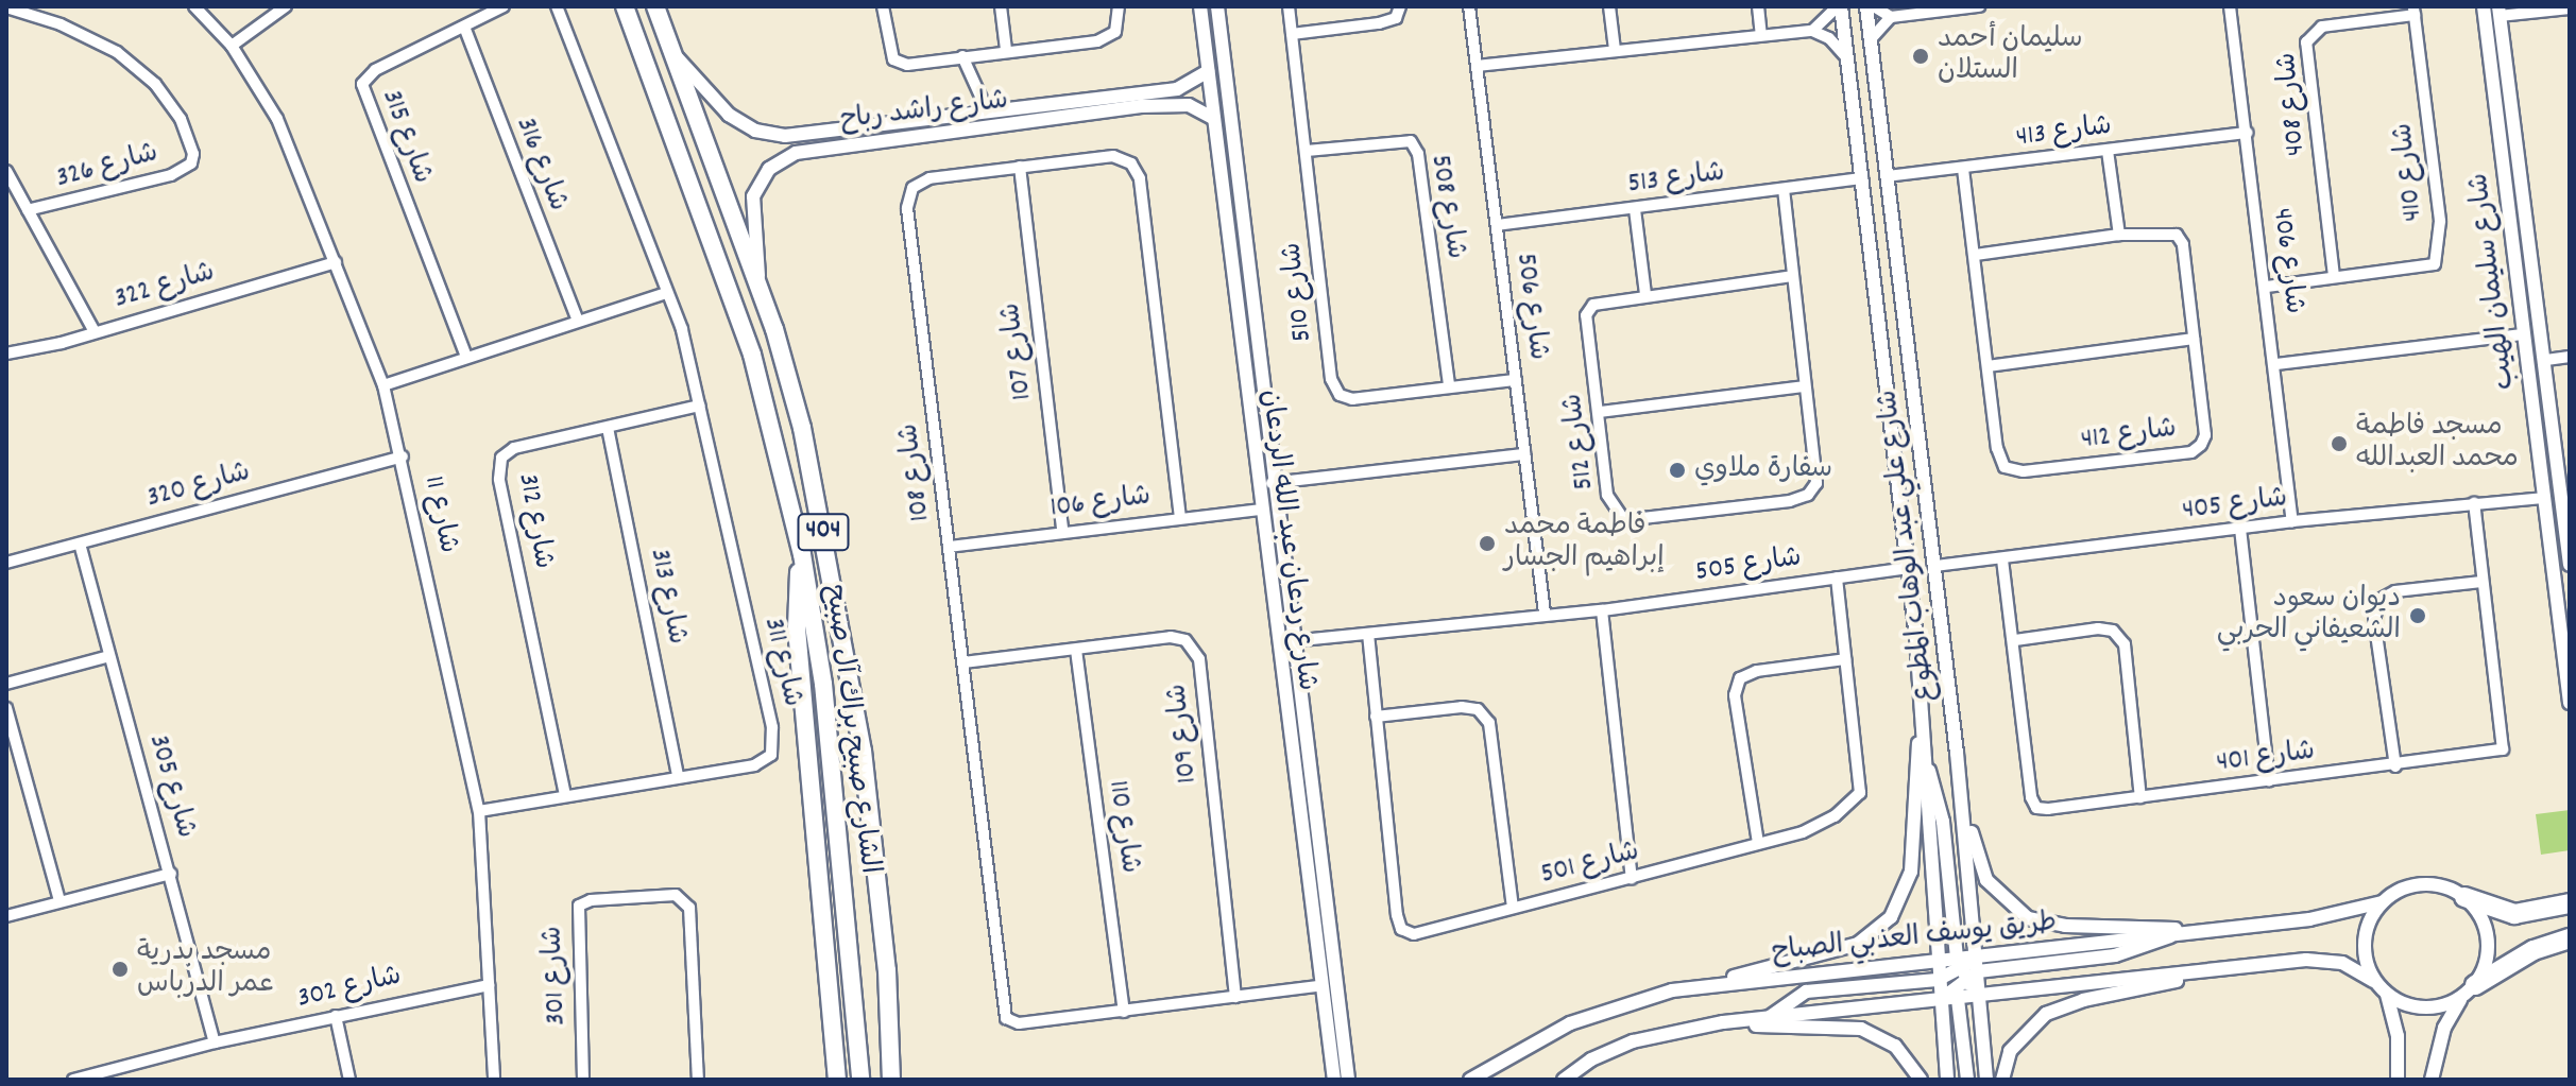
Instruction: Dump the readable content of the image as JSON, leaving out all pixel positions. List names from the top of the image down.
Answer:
{
  "streets": {
    "main road": ["404", "الشارع صبيح براك آل صبيح"],
    "street": [
      "شارع 408",
      "شارع راشد رباح",
      "شارع 413",
      "شارع 315",
      "شارع 316",
      "شارع 326",
      "شارع 410",
      "شارع 513",
      "شارع 508",
      "شارع 406",
      "شارع سليمان الهيب",
      "شارع 322",
      "شارع 510",
      "شارع 506",
      "شارع 107",
      "شارع 412",
      "شارع 512",
      "شارع 108",
      "شارع 320",
      "شارع 106",
      "شارع 405",
      "شارع 11",
      "شارع 312",
      "شارع ردعان عبد الله الردعان",
      "شارع علي عبد الوهاب المطوع",
      "شارع 505",
      "شارع 313",
      "شارع 311",
      "شارع 109",
      "شارع 401",
      "شارع 305",
      "شارع 110",
      "شارع 501",
      "طريق يوسف العذبي الصباح",
      "شارع 301",
      "شارع 302"
    ]
  },
  "crossings": [
    ["شارع 408", "شارع 410"],
    ["شارع راشد رباح", "شارع ردعان عبد الله الردعان"],
    ["شارع راشد رباح", "الشارع صبيح براك آل صبيح"],
    ["شارع 413", "شارع 406"],
    ["شارع 413", "شارع 412"],
    ["شارع 413", "شارع علي عبد الوهاب المطوع"],
    ["شارع 315", "شارع 316"],
    ["شارع 410", "شارع 406"],
    ["شارع 513", "شارع 506"],
    ["شارع 513", "شارع 512"],
    ["شارع 513", "شارع علي عبد الوهاب المطوع"],
    ["شارع 508", "شارع 510"],
    ["شارع 406", "شارع 405"],
    ["شارع سليمان الهيب", "شارع 405"],
    ["شارع 322", "شارع 11"],
    ["شارع 510", "شارع 506"],
    ["شارع 506", "شارع 505"],
    ["شارع 107", "شارع 108"],
    ["شارع 107", "شارع 106"],
    ["شارع 108", "شارع 106"],
    ["شارع 108", "شارع ردعان عبد الله الردعان"],
    ["شارع 108", "شارع 109"],
    ["شارع 108", "شارع 110"],
    ["شارع 320", "شارع 11"],
    ["شارع 320", "شارع 305"],
    ["شارع 106", "شارع ردعان عبد الله الردعان"],
    ["شارع 405", "شارع علي عبد الوهاب المطوع"],
    ["شارع 405", "شارع 401"],
    ["شارع 11", "شارع 311"],
    ["شارع 11", "شارع 302"],
    ["شارع 312", "شارع 313"],
    ["شارع 312", "شارع 311"],
    ["شارع ردعان عبد الله الردعان", "شارع 505"],
    ["شارع علي عبد الوهاب المطوع", "شارع 505"],
    ["شارع علي عبد الوهاب المطوع", "طريق يوسف العذبي الصباح"],
    ["شارع 505", "شارع 501"],
    ["شارع 313", "شارع 311"],
    ["شارع 109", "شارع 110"],
    ["شارع 305", "شارع 302"]
  ],
  "places": [
    "سليمان أحمد الستلان",
    "مسجد فاطمة محمد العبدالله",
    "سفارة ملاوي",
    "فاطمة محمد إبراهيم الجسار",
    "ديوان سعود الشعيفاني الحربي",
    "مسجد بدرية عمر الدرباس"
  ]
}
